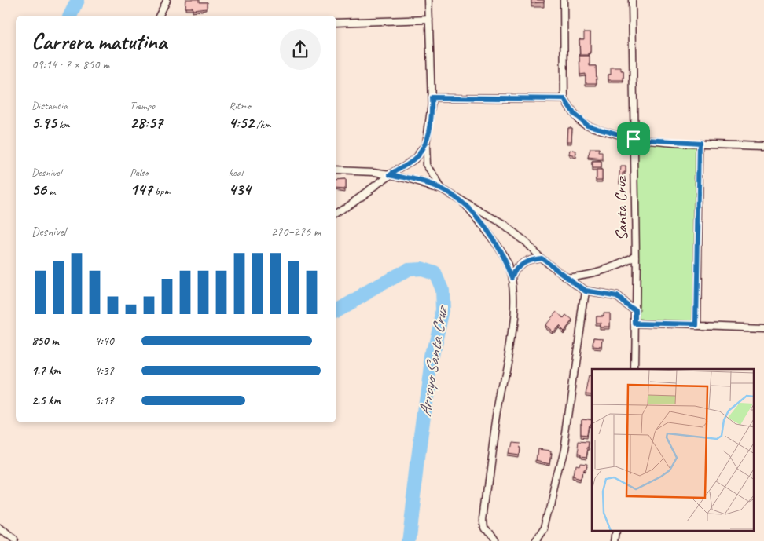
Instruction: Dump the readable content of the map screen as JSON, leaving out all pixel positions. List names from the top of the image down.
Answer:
{
  "streets": {
    "street": ["Santa Cruz"]
  },
  "water": ["Arroyo Santa Cruz"],
  "page": {
    "heading": ["Carrera matutina", "09:14 · 7 × 850 m"],
    "stats": [
      ["Distancia", "5.95 km"],
      ["Tiempo", "28:57"],
      ["Ritmo", "4:52 /km"],
      ["Desnivel", "56 m"],
      ["Pulso", "147 bpm"],
      ["kcal", "434"]
    ],
    "chart": ["Desnivel", "270–276 m"],
    "list": [
      {
        "name": "850 m",
        "note": "4:40"
      },
      {
        "name": "1.7 km",
        "note": "4:37"
      },
      {
        "name": "2.5 km",
        "note": "5:17"
      }
    ]
  }
}
